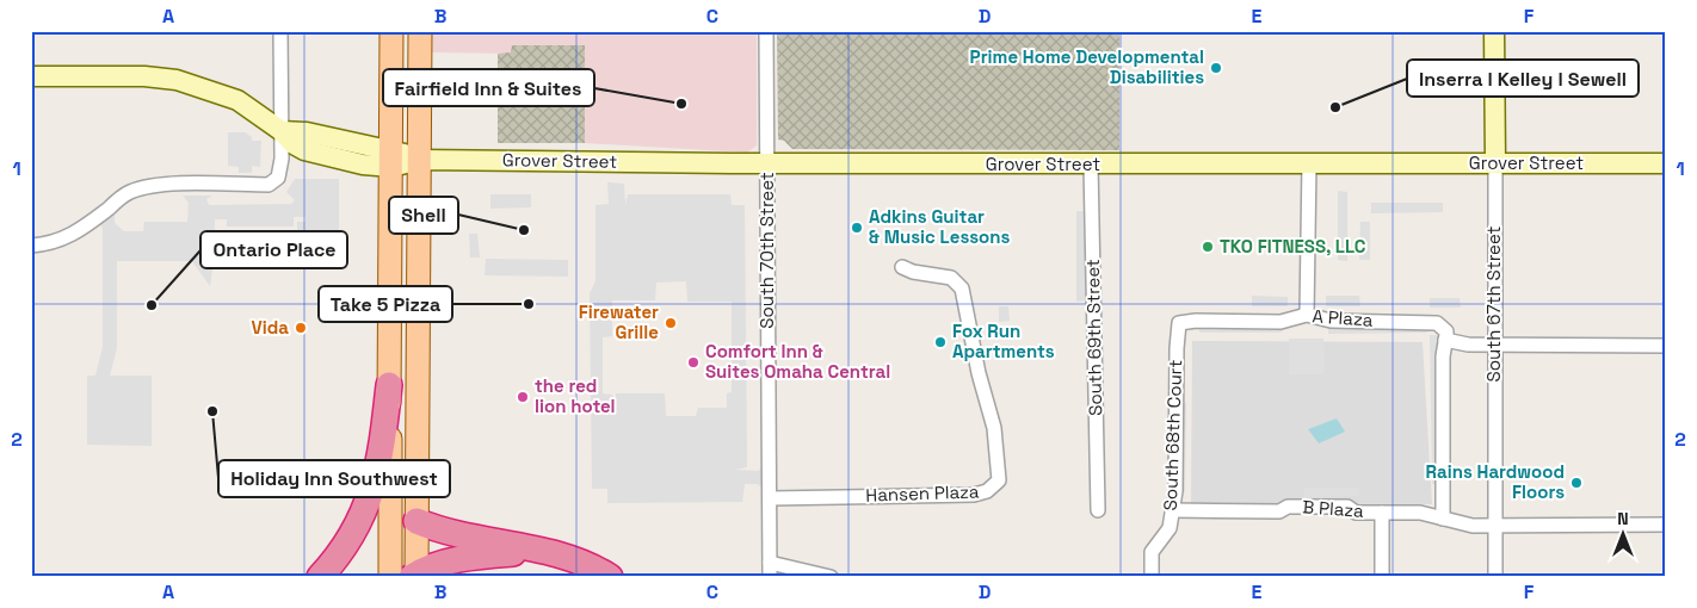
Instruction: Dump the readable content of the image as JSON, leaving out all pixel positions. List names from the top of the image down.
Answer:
{
  "streets": {
    "main road": ["Grover Street", "South 67th Street"],
    "street": [
      "South 70th Street",
      "A Plaza",
      "South 69th Street",
      "South 68th Court",
      "Hansen Plaza",
      "B Plaza"
    ]
  },
  "crossings": [
    ["Grover Street", "South 70th Street"],
    ["Grover Street", "South 67th Street"],
    ["Grover Street", "South 69th Street"],
    ["South 70th Street", "Hansen Plaza"],
    ["South 67th Street", "B Plaza"],
    ["A Plaza", "South 68th Court"],
    ["South 68th Court", "B Plaza"]
  ],
  "places": [
    "Prime Home Developmental Disabilities",
    "Fairfield Inn & Suites",
    "Inserra l Kelley l Sewell",
    "Adkins Guitar & Music Lessons",
    "Shell",
    "TKO FITNESS, LLC",
    "Take 5 Pizza",
    "Ontario Place",
    "Firewater Grille",
    "Vida",
    "Fox Run Apartments",
    "Comfort Inn & Suites Omaha Central",
    "the red lion hotel",
    "Holiday Inn Southwest",
    "Rains Hardwood Floors"
  ],
  "north": "top",
  "grid": {
    "columns": [
      "A",
      "B",
      "C",
      "D",
      "E",
      "F"
    ],
    "rows": ["1", "2"]
  }
}
